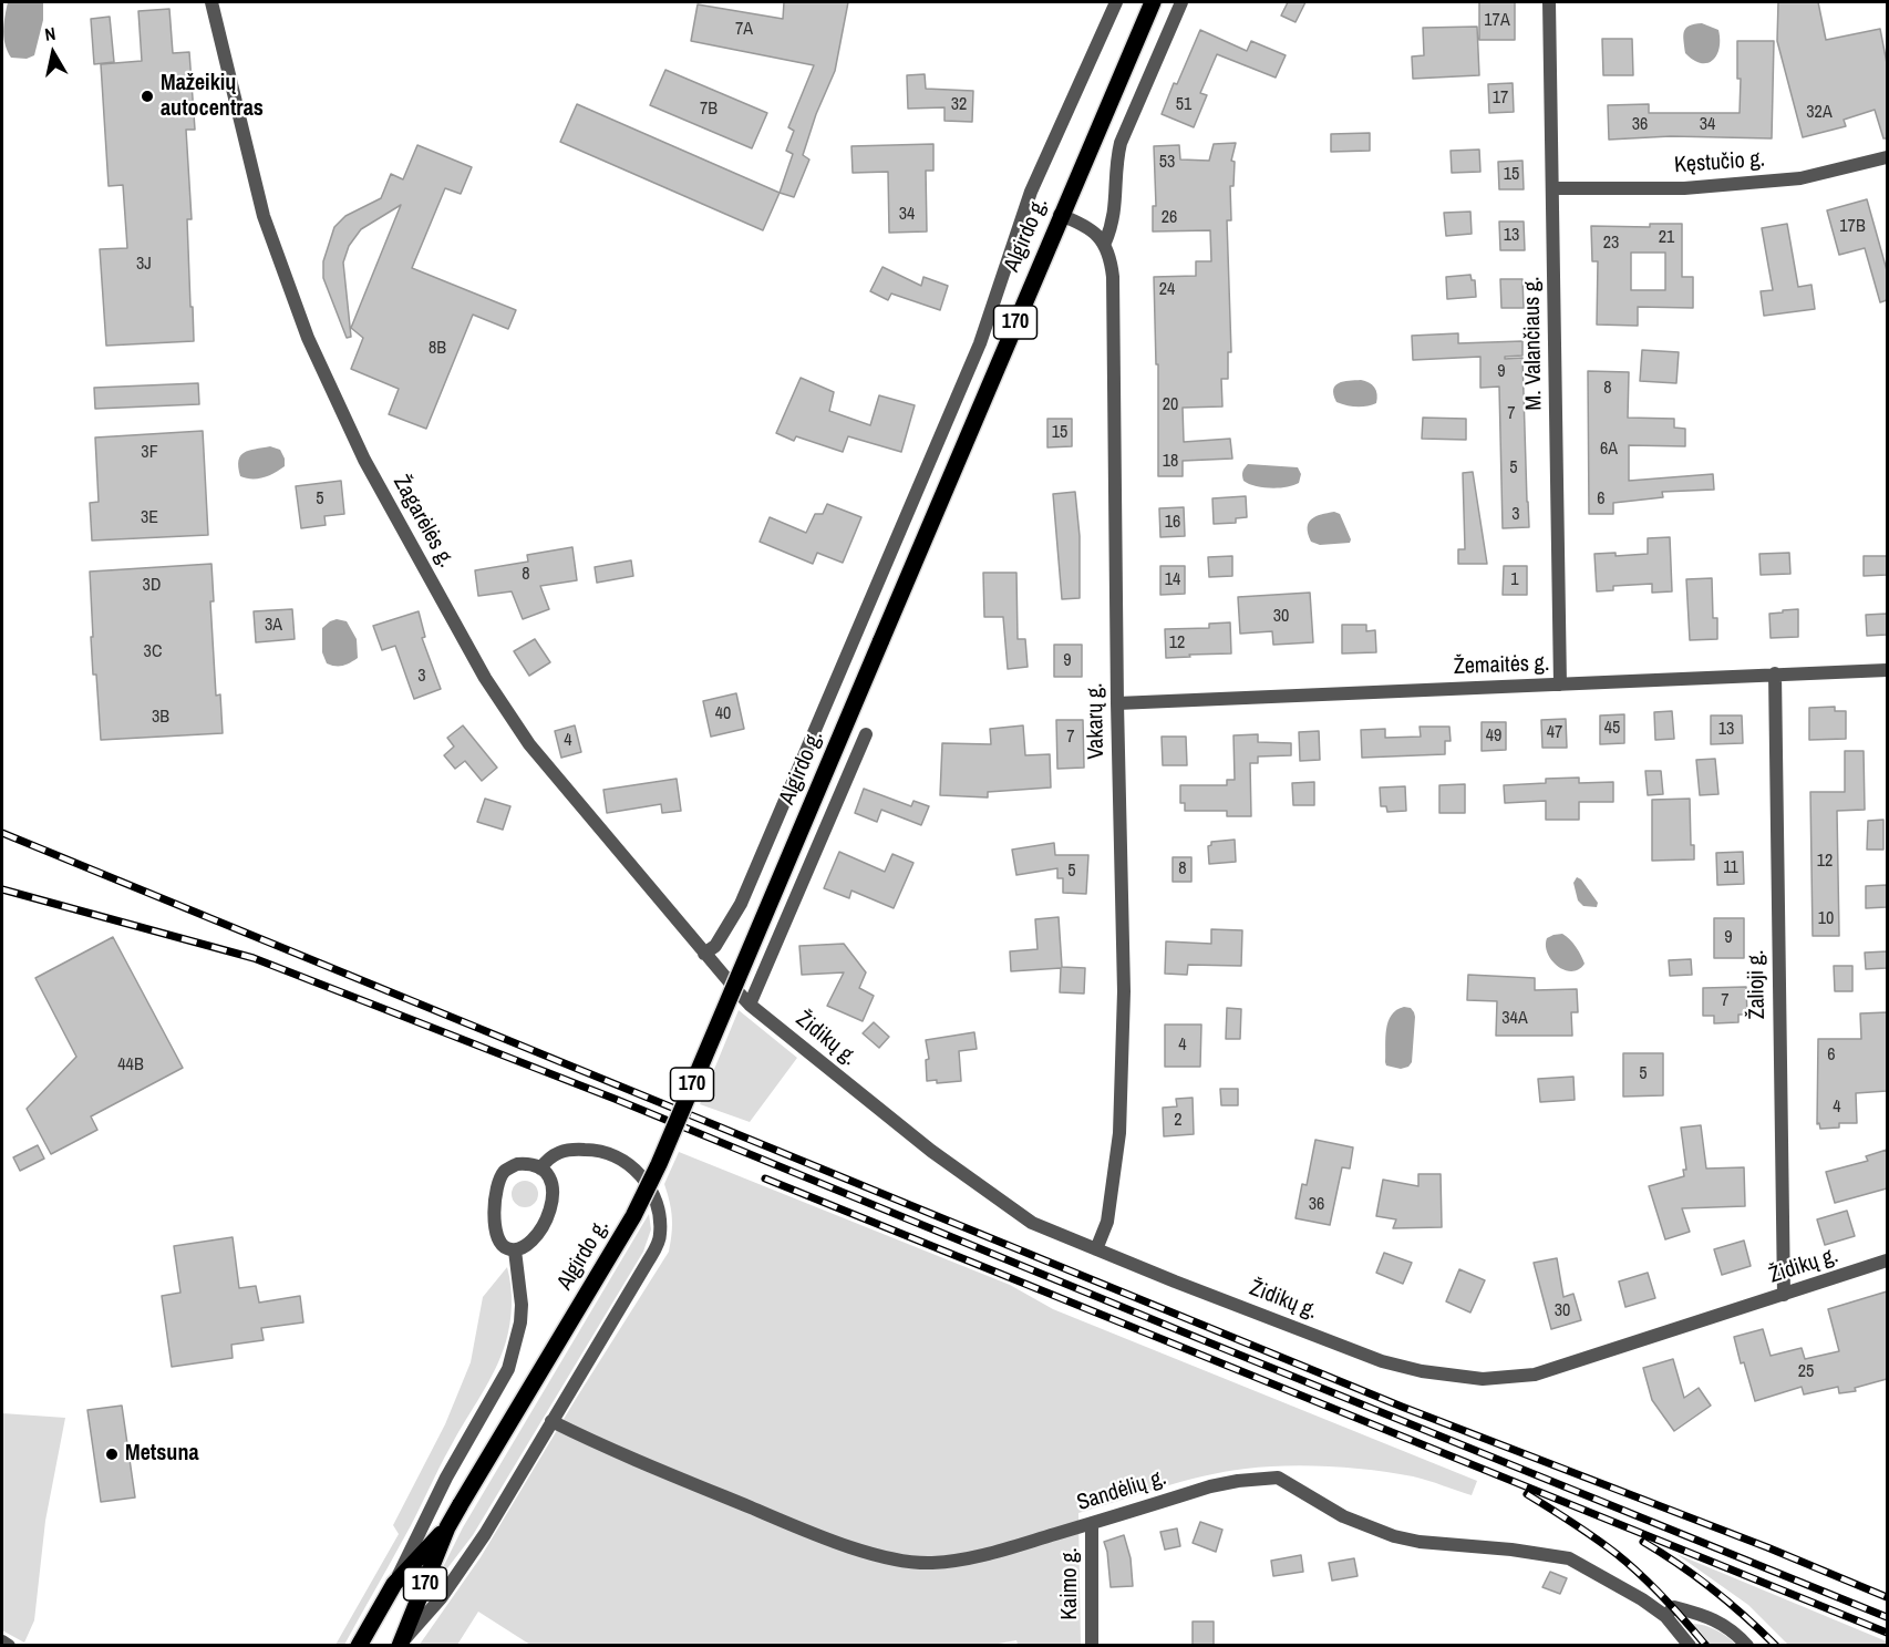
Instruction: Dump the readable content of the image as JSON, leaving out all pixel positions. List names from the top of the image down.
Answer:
{
  "streets": {
    "main road": ["Algirdo g.", "170"],
    "street": [
      "Kęstučio g.",
      "M. Valančiaus g.",
      "Žagarėlės g.",
      "Žemaitės g.",
      "Vakarų g.",
      "Žalioji g.",
      "Židikų g.",
      "Sandėlių g.",
      "Kaimo g."
    ]
  },
  "crossings": [
    ["Kęstučio g.", "M. Valančiaus g."],
    ["M. Valančiaus g.", "Žemaitės g."],
    ["Žagarėlės g.", "Židikų g."],
    ["Žemaitės g.", "Vakarų g."],
    ["Žemaitės g.", "Žalioji g."],
    ["Vakarų g.", "Židikų g."],
    ["Žalioji g.", "Židikų g."],
    ["Sandėlių g.", "Kaimo g."]
  ],
  "places": ["Mažeikių autocentras", "Metsuna"],
  "house_numbers": [
    "17A",
    "7A",
    "17",
    "32",
    "51",
    "7B",
    "32A",
    "36",
    "34",
    "53",
    "15",
    "34",
    "26",
    "17B",
    "13",
    "21",
    "23",
    "3J",
    "24",
    "8B",
    "9",
    "8",
    "20",
    "7",
    "15",
    "6A",
    "3F",
    "18",
    "5",
    "5",
    "6",
    "3",
    "3E",
    "16",
    "8",
    "14",
    "1",
    "3D",
    "30",
    "3A",
    "12",
    "3C",
    "9",
    "3",
    "40",
    "3B",
    "45",
    "13",
    "47",
    "49",
    "7",
    "4",
    "12",
    "11",
    "8",
    "5",
    "10",
    "9",
    "7",
    "34A",
    "4",
    "6",
    "44B",
    "5",
    "4",
    "2",
    "36",
    "30",
    "25"
  ],
  "north": "top"
}
